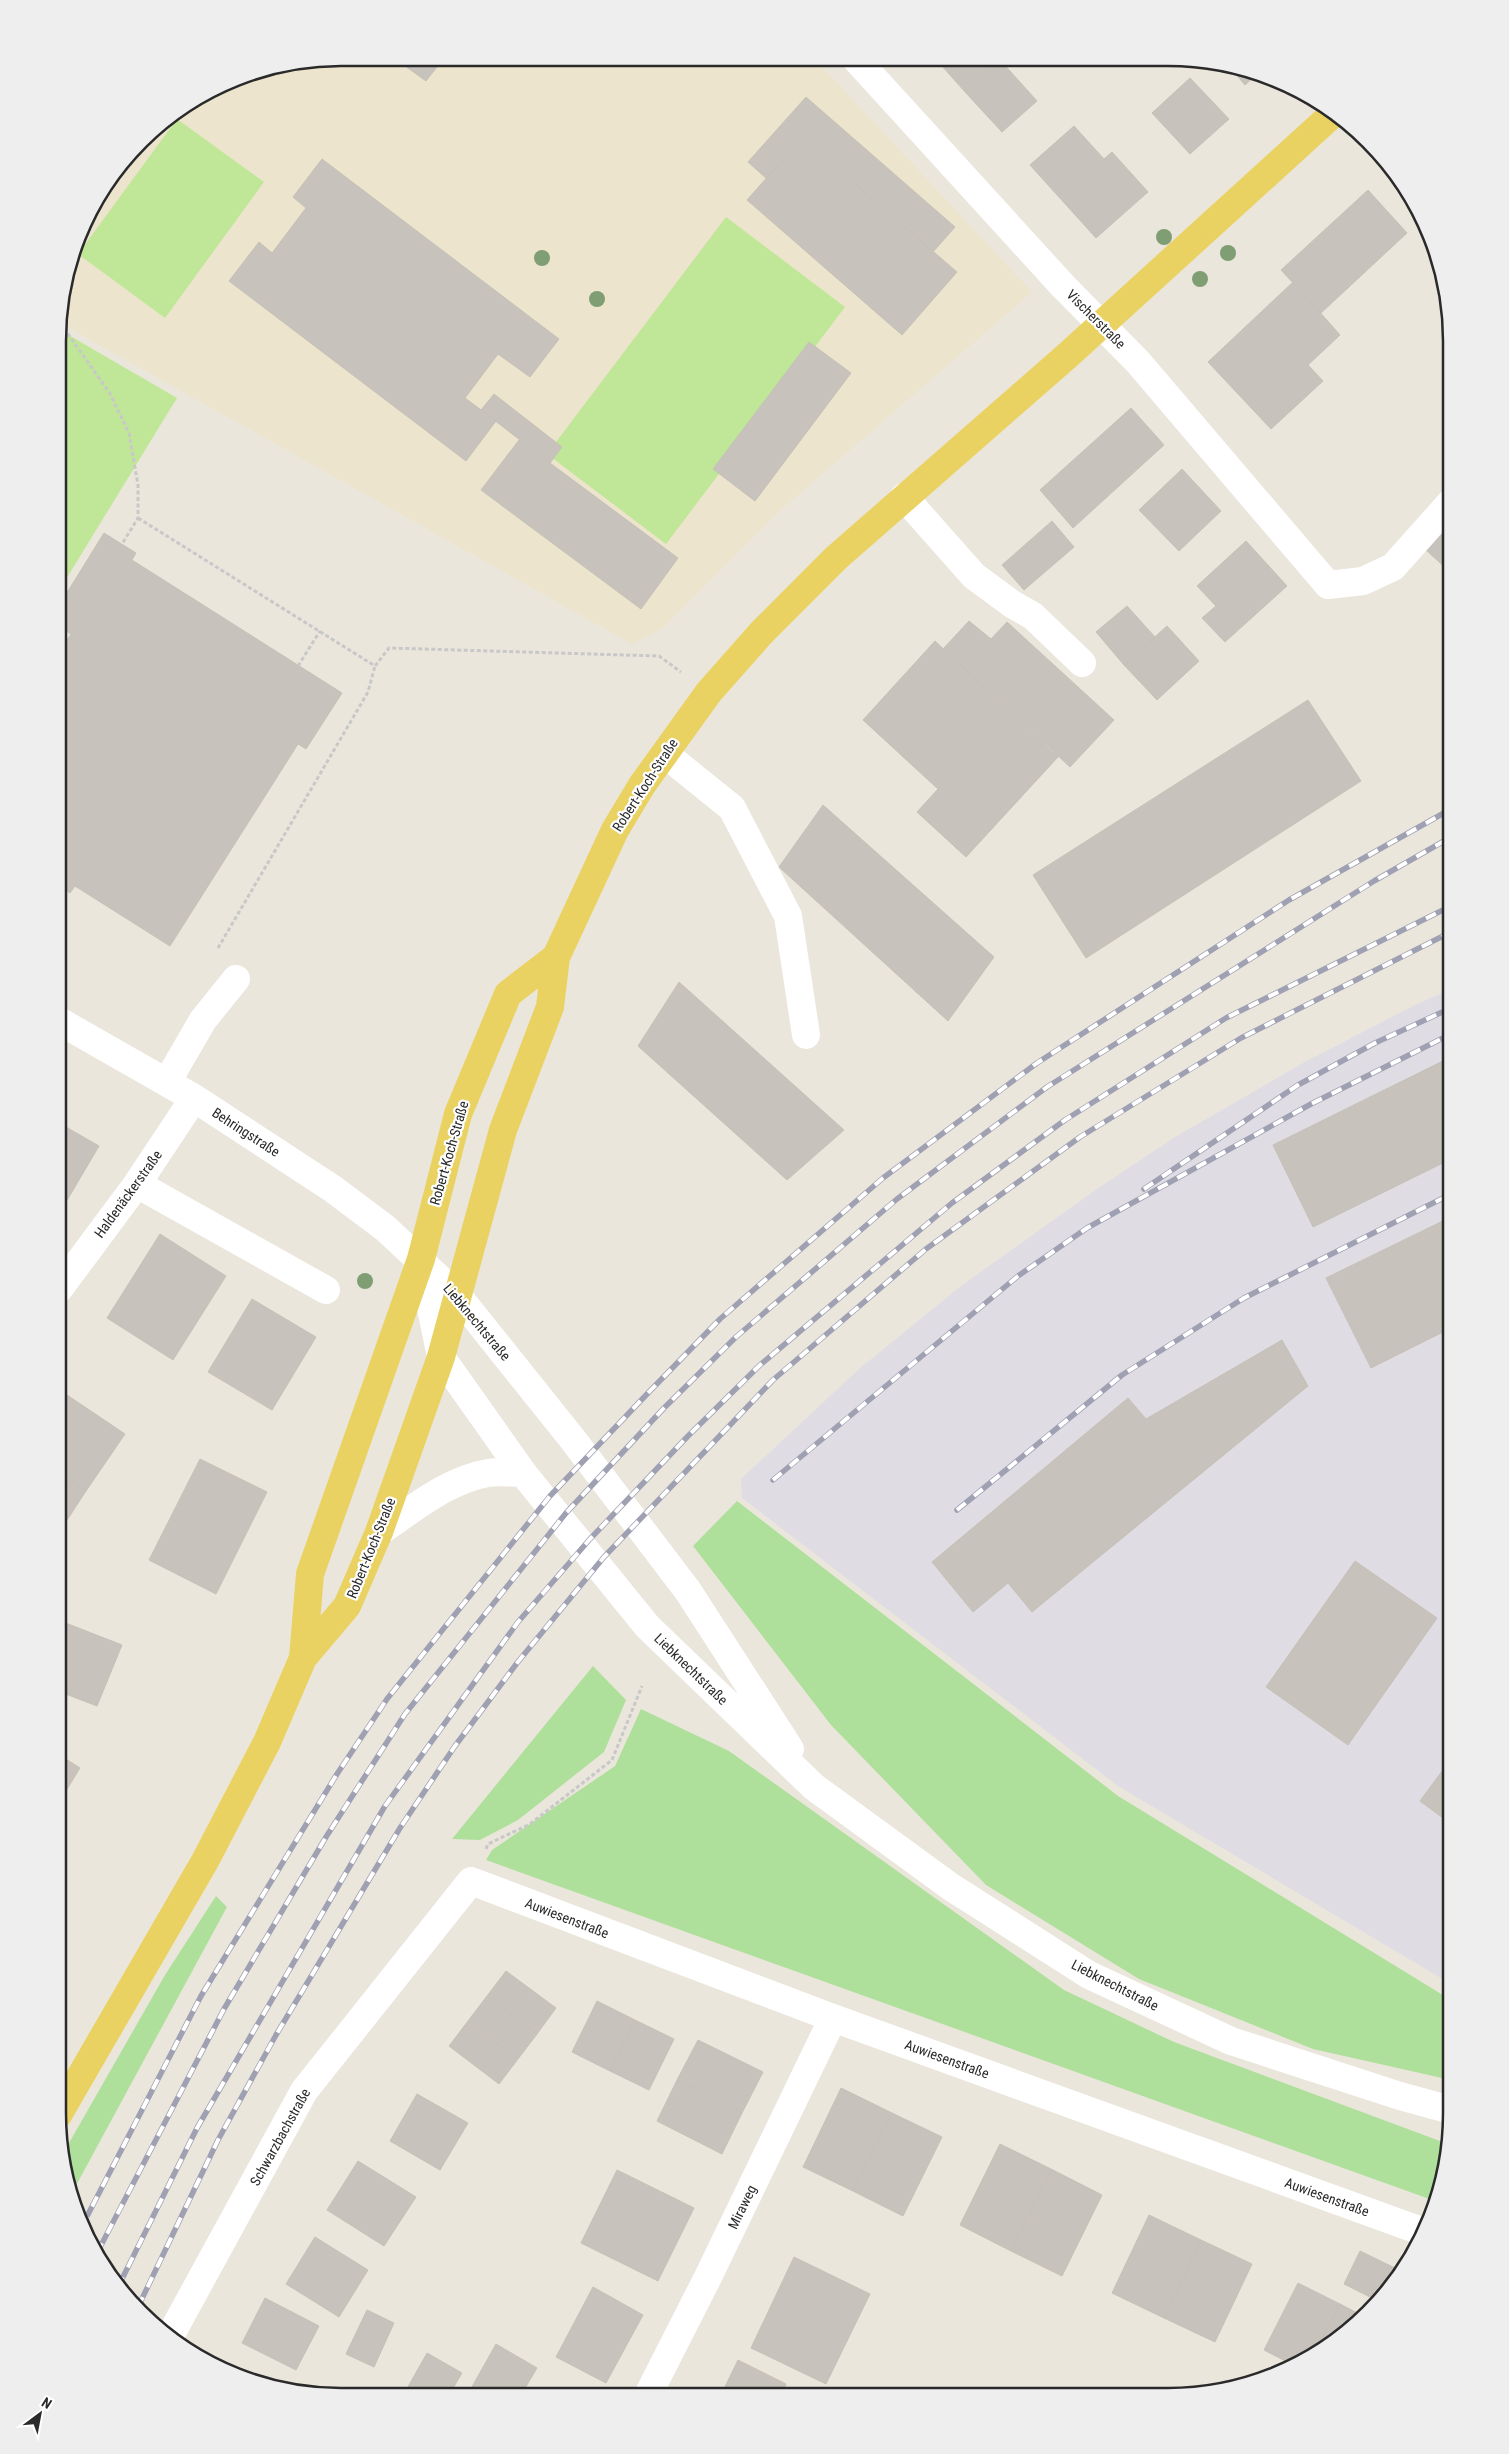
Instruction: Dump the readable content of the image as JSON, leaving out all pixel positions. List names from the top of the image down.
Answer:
{
  "streets": {
    "main road": ["Robert-Koch-Straße"],
    "street": [
      "Vischerstraße",
      "Behringstraße",
      "Haldenäckerstraße",
      "Liebknechtstraße",
      "Auwiesenstraße",
      "Schwarzbachstraße",
      "Miraweg"
    ]
  },
  "crossings": [
    ["Vischerstraße", "Robert-Koch-Straße"],
    ["Robert-Koch-Straße", "Behringstraße"],
    ["Robert-Koch-Straße", "Liebknechtstraße"],
    ["Behringstraße", "Haldenäckerstraße"],
    ["Behringstraße", "Liebknechtstraße"],
    ["Auwiesenstraße", "Schwarzbachstraße"],
    ["Auwiesenstraße", "Miraweg"]
  ],
  "north": "top right"
}
